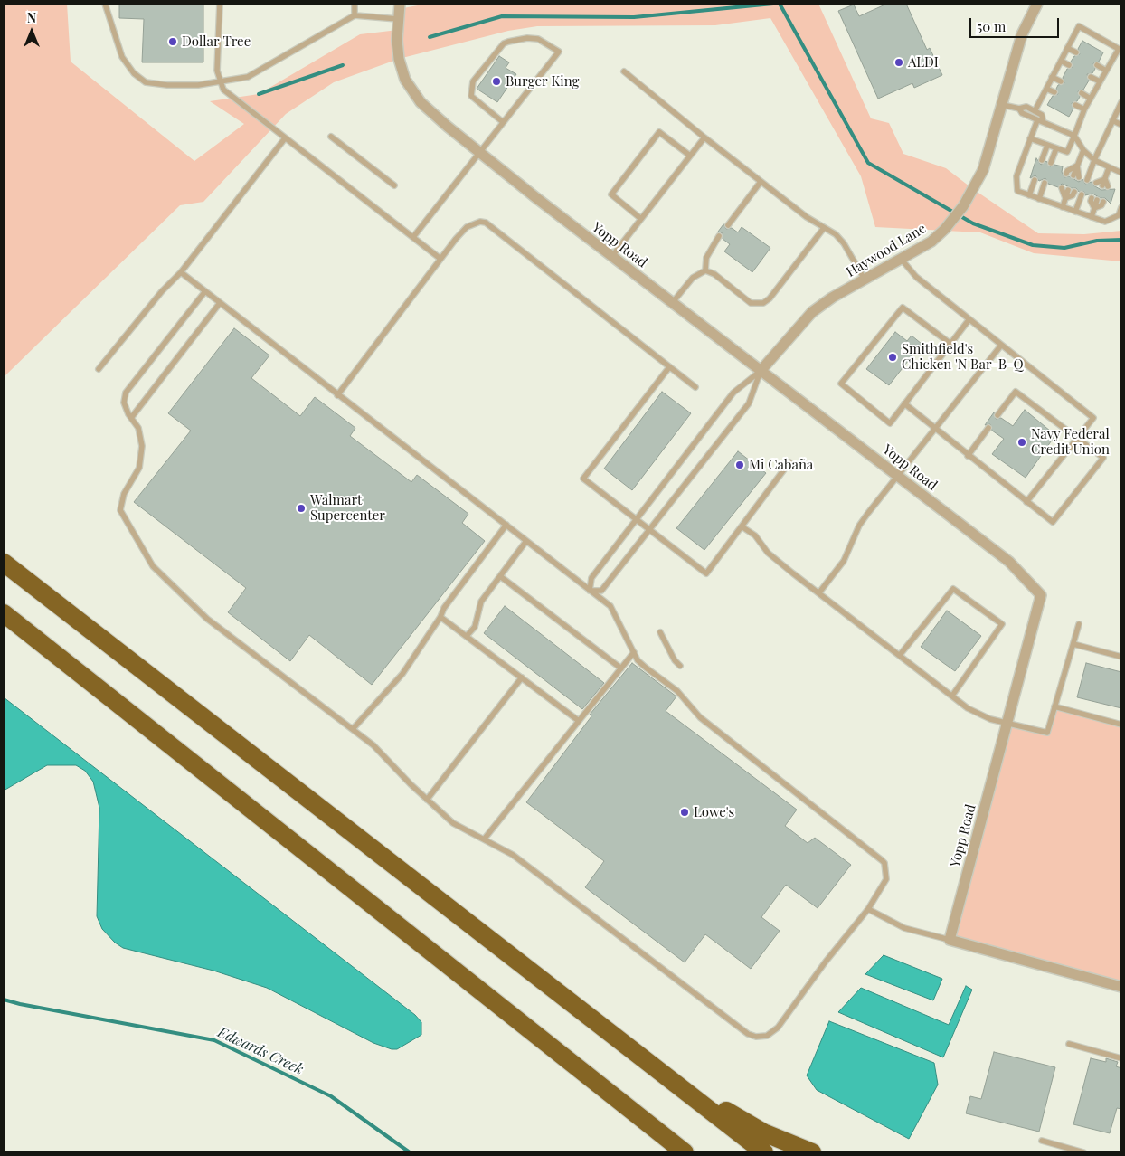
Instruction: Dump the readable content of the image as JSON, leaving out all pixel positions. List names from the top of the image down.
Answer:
{
  "streets": {
    "street": ["Yopp Road", "Haywood Lane"]
  },
  "crossings": [
    ["Yopp Road", "Haywood Lane"]
  ],
  "water": ["Edwards Creek"],
  "places": [
    "Dollar Tree",
    "ALDI",
    "Burger King",
    "Smithfield's Chicken 'N Bar-B-Q",
    "Navy Federal Credit Union",
    "Mi Cabaña",
    "Walmart Supercenter",
    "Lowe's"
  ],
  "scale_bar": "50 m",
  "north": "top"
}
